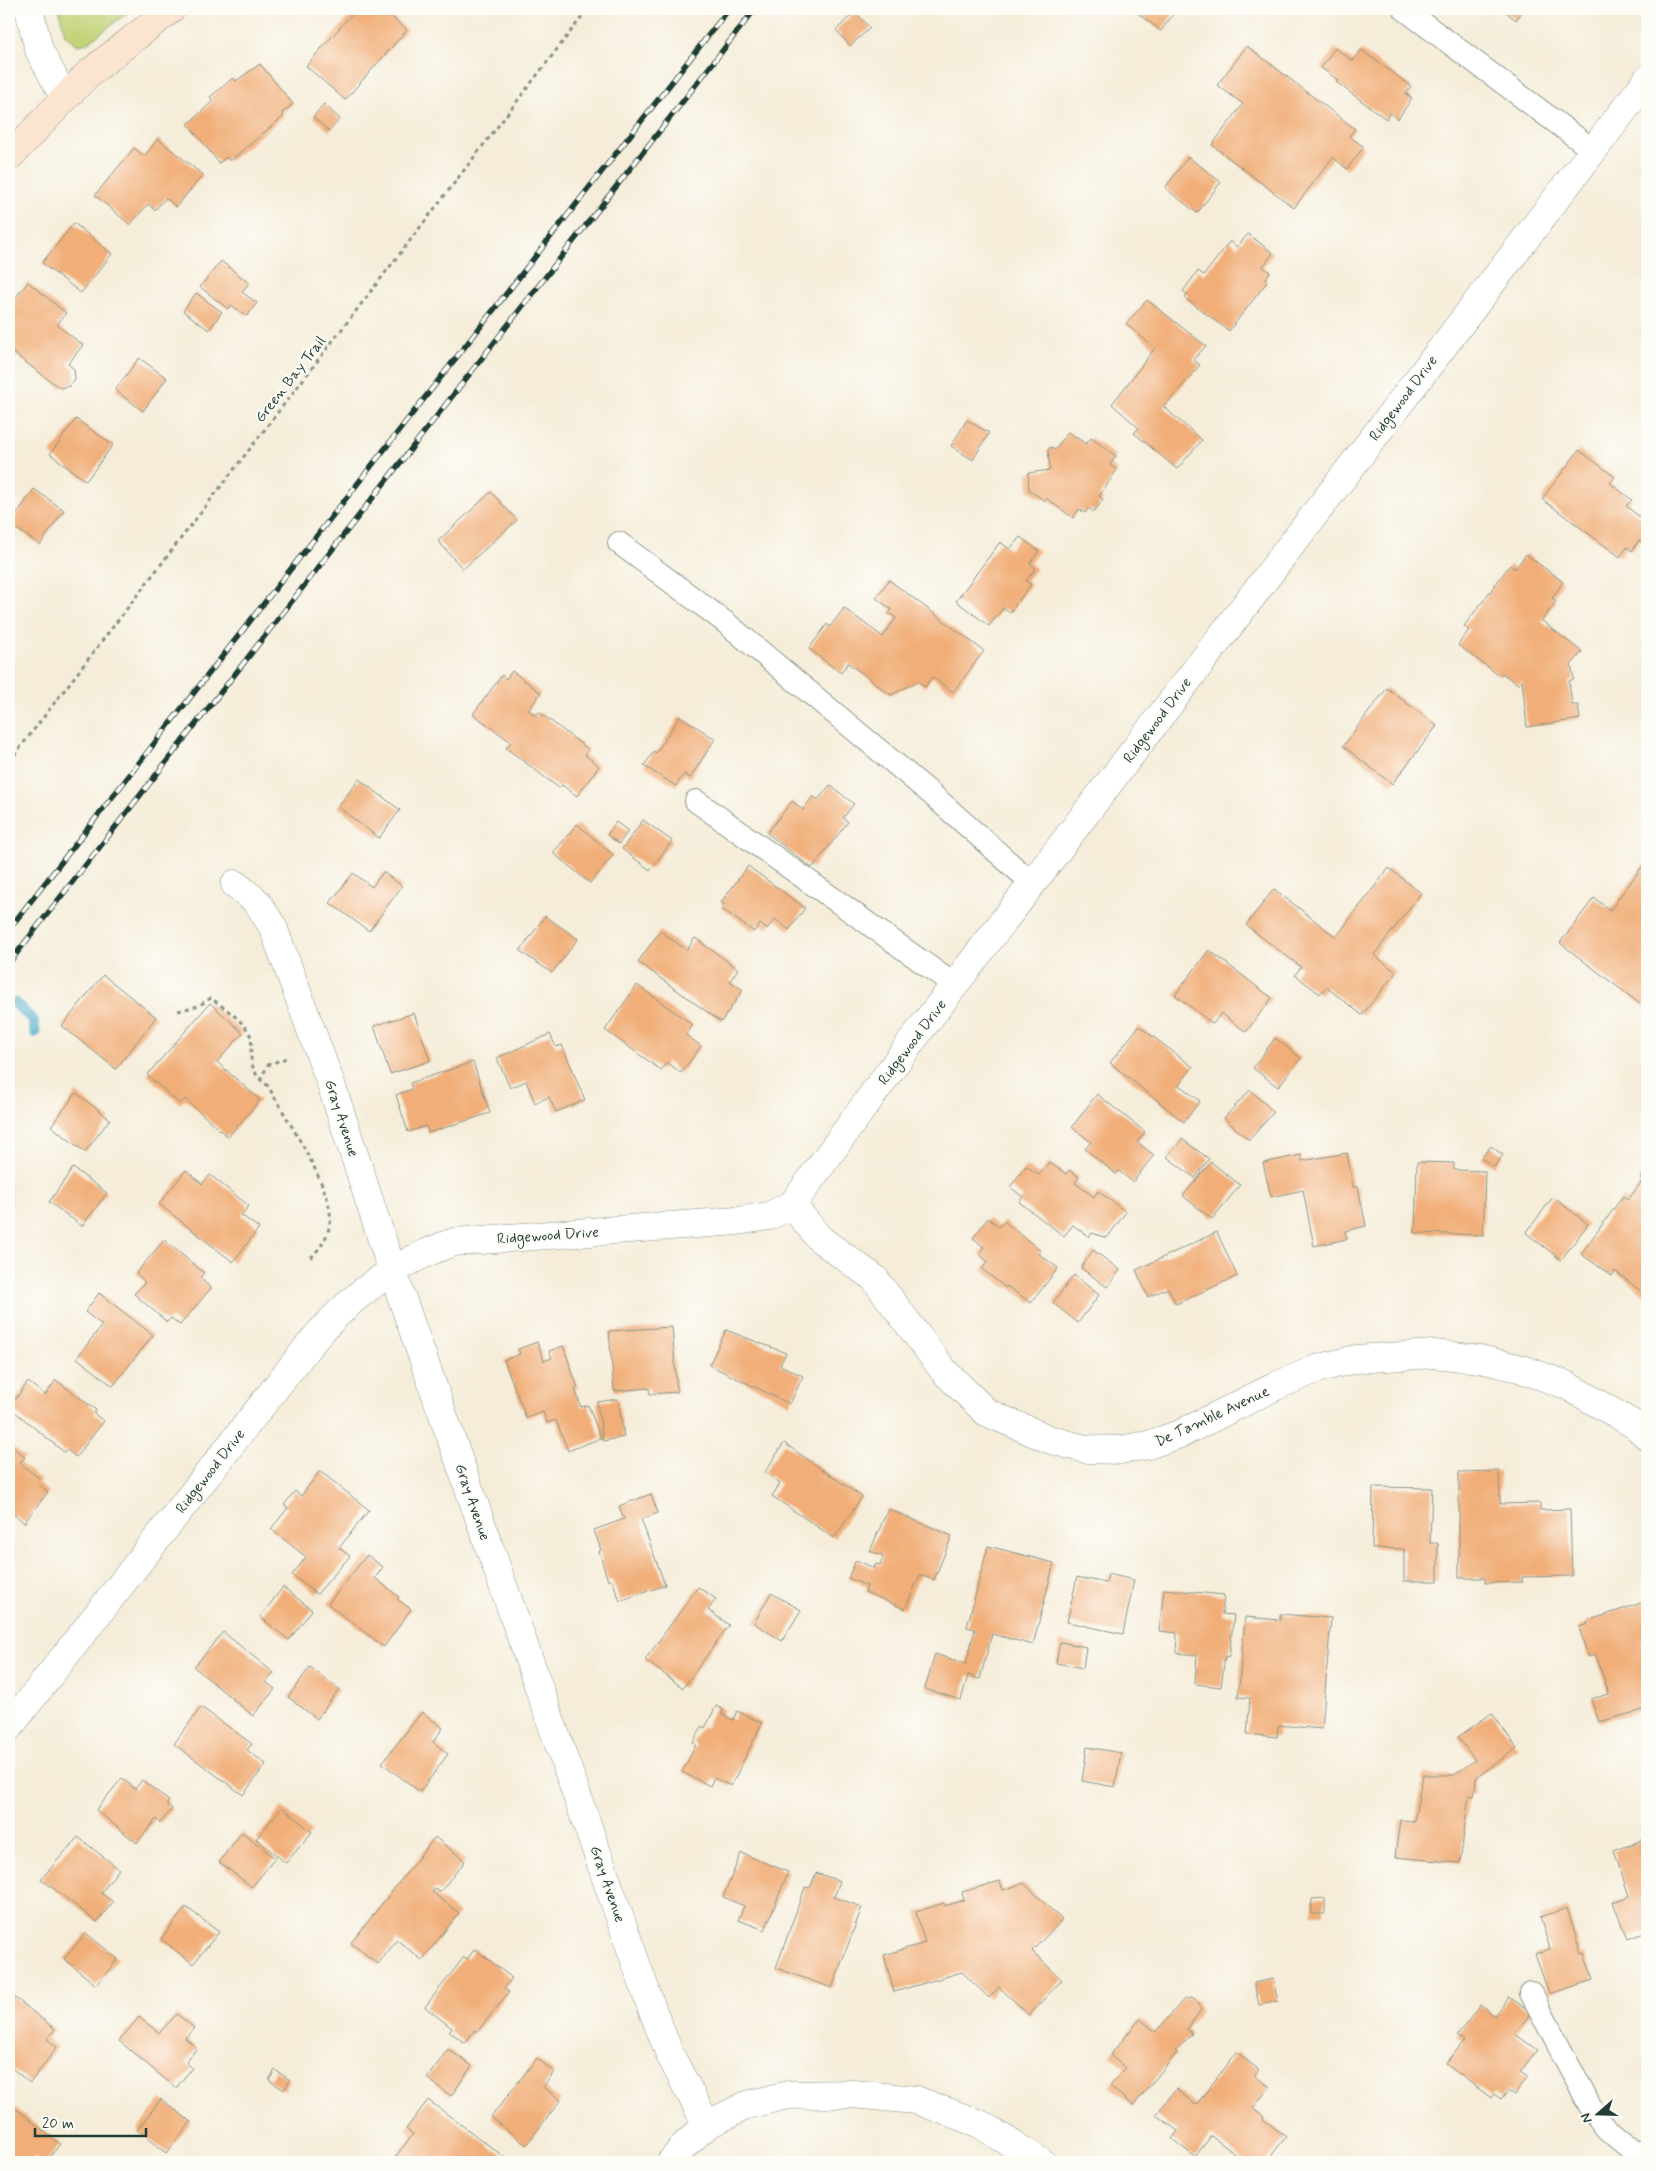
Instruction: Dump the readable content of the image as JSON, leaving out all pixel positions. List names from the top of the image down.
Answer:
{
  "streets": {
    "street": ["Ridgewood Drive", "Gray Avenue", "De Tamble Avenue"],
    "path": ["Green Bay Trail"]
  },
  "crossings": [
    ["Ridgewood Drive", "Gray Avenue"],
    ["Ridgewood Drive", "De Tamble Avenue"]
  ],
  "scale_bar": "20 m",
  "north": "left"
}
